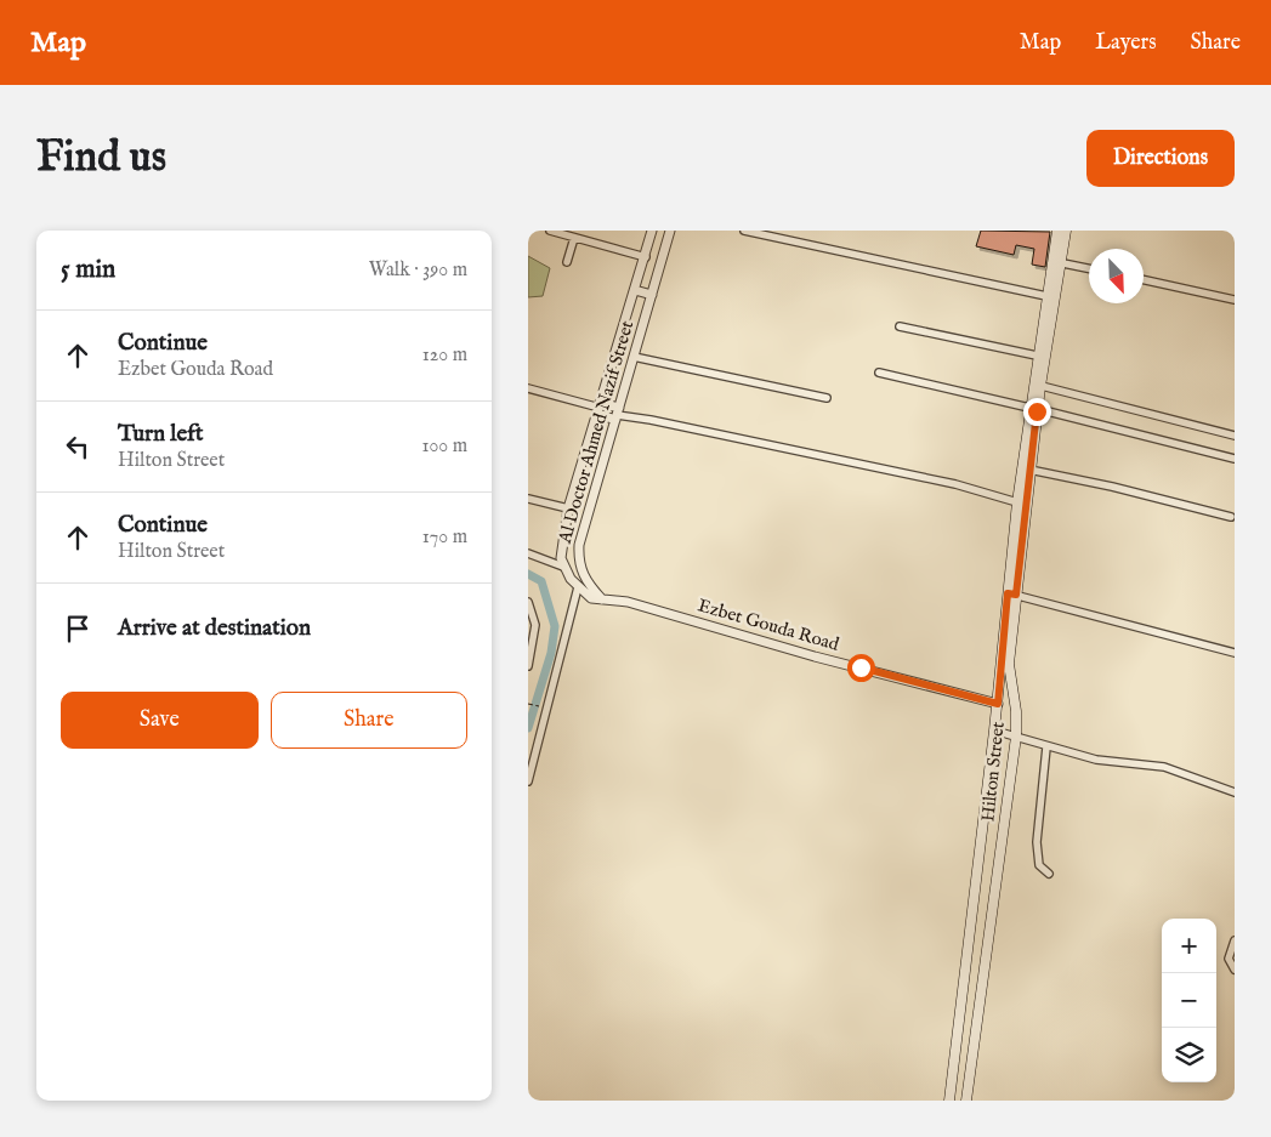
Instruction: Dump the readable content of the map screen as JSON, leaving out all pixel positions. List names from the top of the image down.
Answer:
{
  "streets": {
    "main road": ["Hilton Street"],
    "street": ["Al Doctor Ahmed Nazif Street", "Ezbet Gouda Road"]
  },
  "crossings": [
    ["Al Doctor Ahmed Nazif Street", "Ezbet Gouda Road"],
    ["Ezbet Gouda Road", "Hilton Street"]
  ],
  "north": "bottom right",
  "page": {
    "header": "Map",
    "nav": ["Map", "Layers", "Share"],
    "buttons": [
      "Directions",
      ["Save", "Share"]
    ],
    "title": "Find us",
    "heading": ["5 min", "Walk · 390 m"],
    "list": [
      ["Continue", "Ezbet Gouda Road", "120 m"],
      ["Turn left", "Hilton Street", "100 m"],
      ["Continue", "Hilton Street", "170 m"],
      "Arrive at destination"
    ],
    "map_buttons": ["+", "−"]
  }
}
